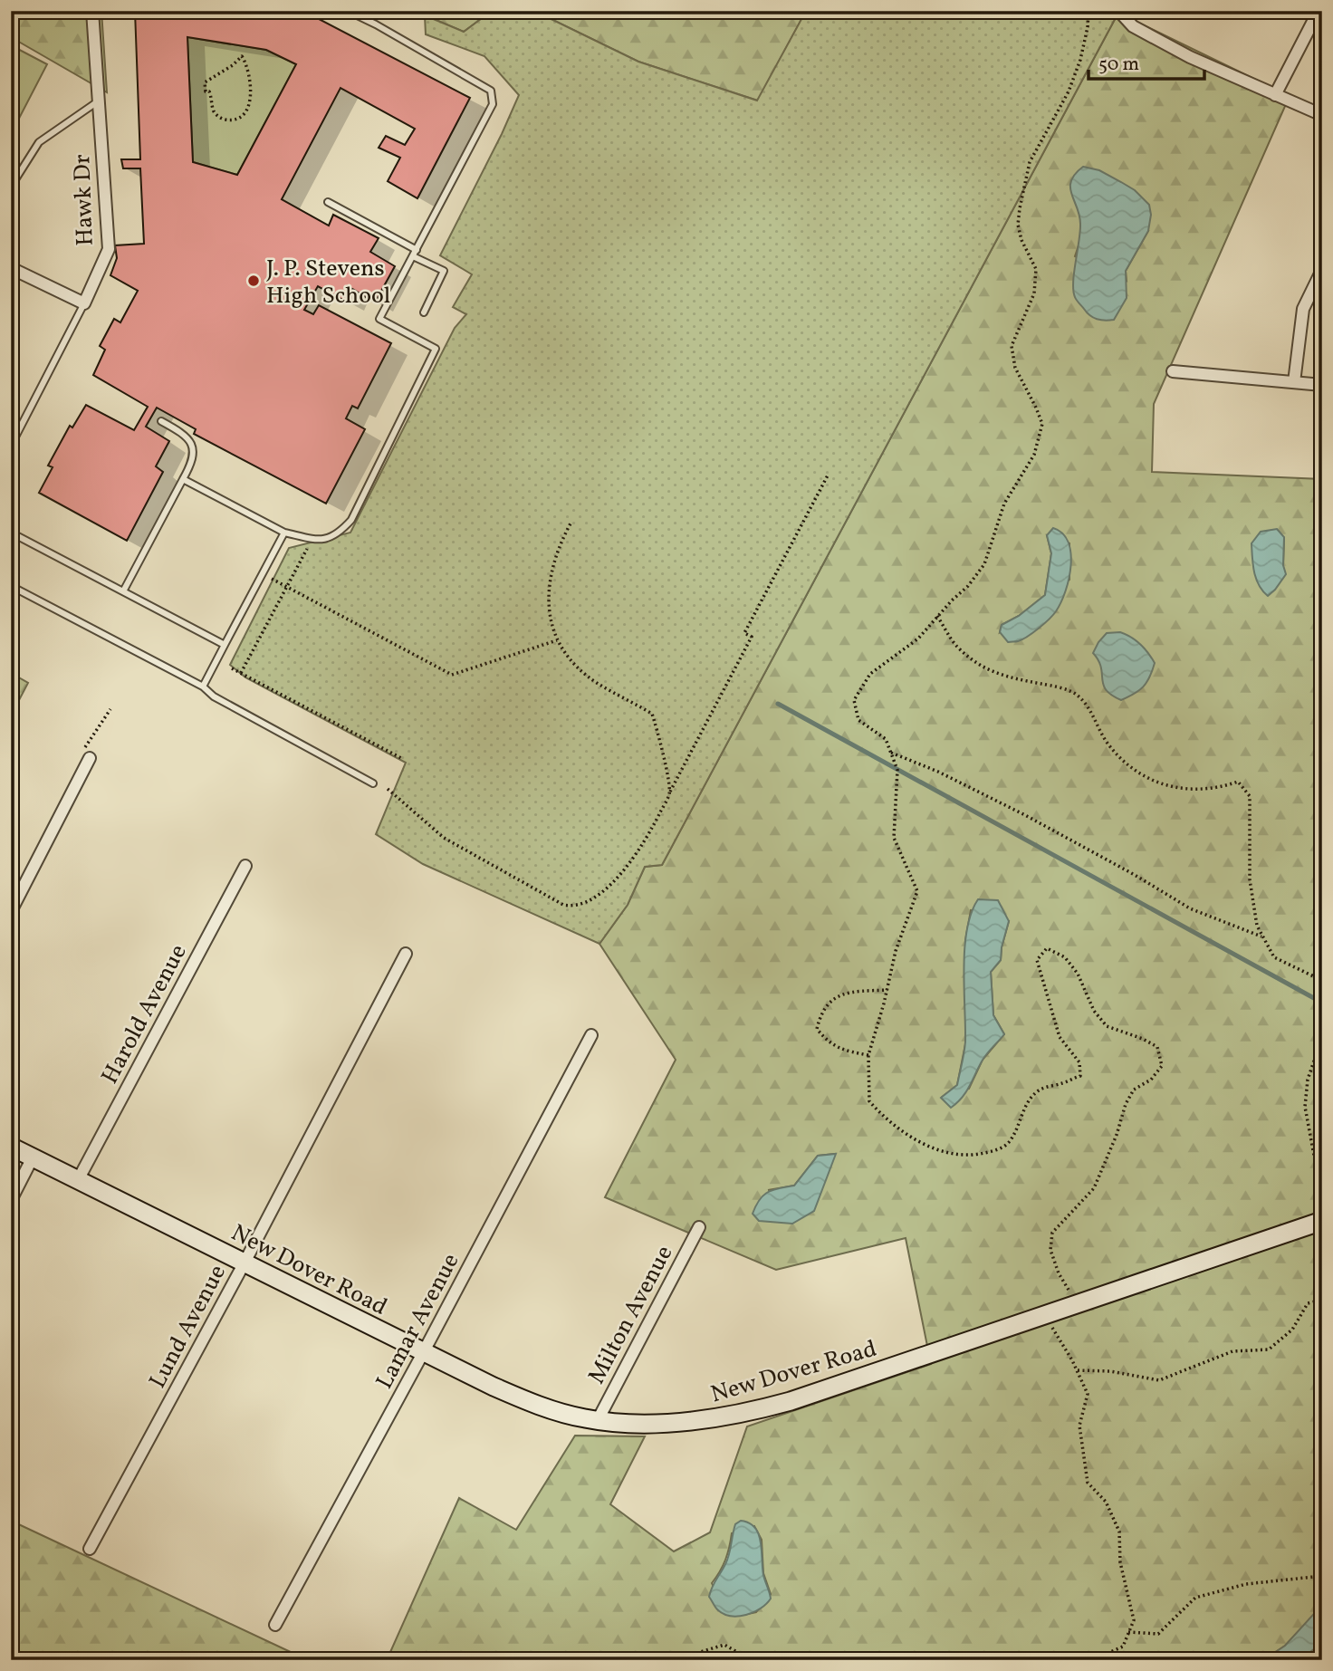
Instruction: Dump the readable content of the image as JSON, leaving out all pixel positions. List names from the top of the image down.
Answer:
{
  "streets": {
    "street": [
      "Hawk Dr",
      "Harold Avenue",
      "New Dover Road",
      "Milton Avenue",
      "Lamar Avenue",
      "Lund Avenue"
    ]
  },
  "crossings": [
    ["Harold Avenue", "New Dover Road"],
    ["New Dover Road", "Milton Avenue"],
    ["New Dover Road", "Lamar Avenue"],
    ["New Dover Road", "Lund Avenue"]
  ],
  "places": ["J. P. Stevens High School"],
  "scale_bar": "50 m"
}
